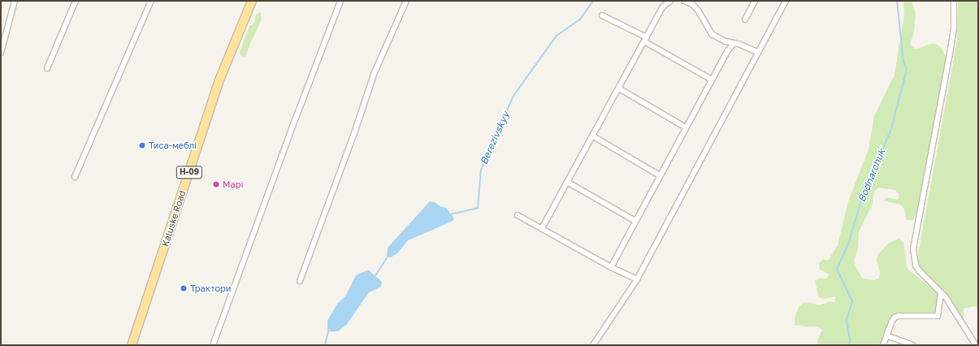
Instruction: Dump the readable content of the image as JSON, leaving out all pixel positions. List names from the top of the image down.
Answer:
{
  "streets": {
    "main road": ["Н-09", "Kaluske Road"]
  },
  "water": ["Berezivskyy", "Bodnarchuk"],
  "places": ["Тиса-меблі", "Марі", "Трактори"]
}
